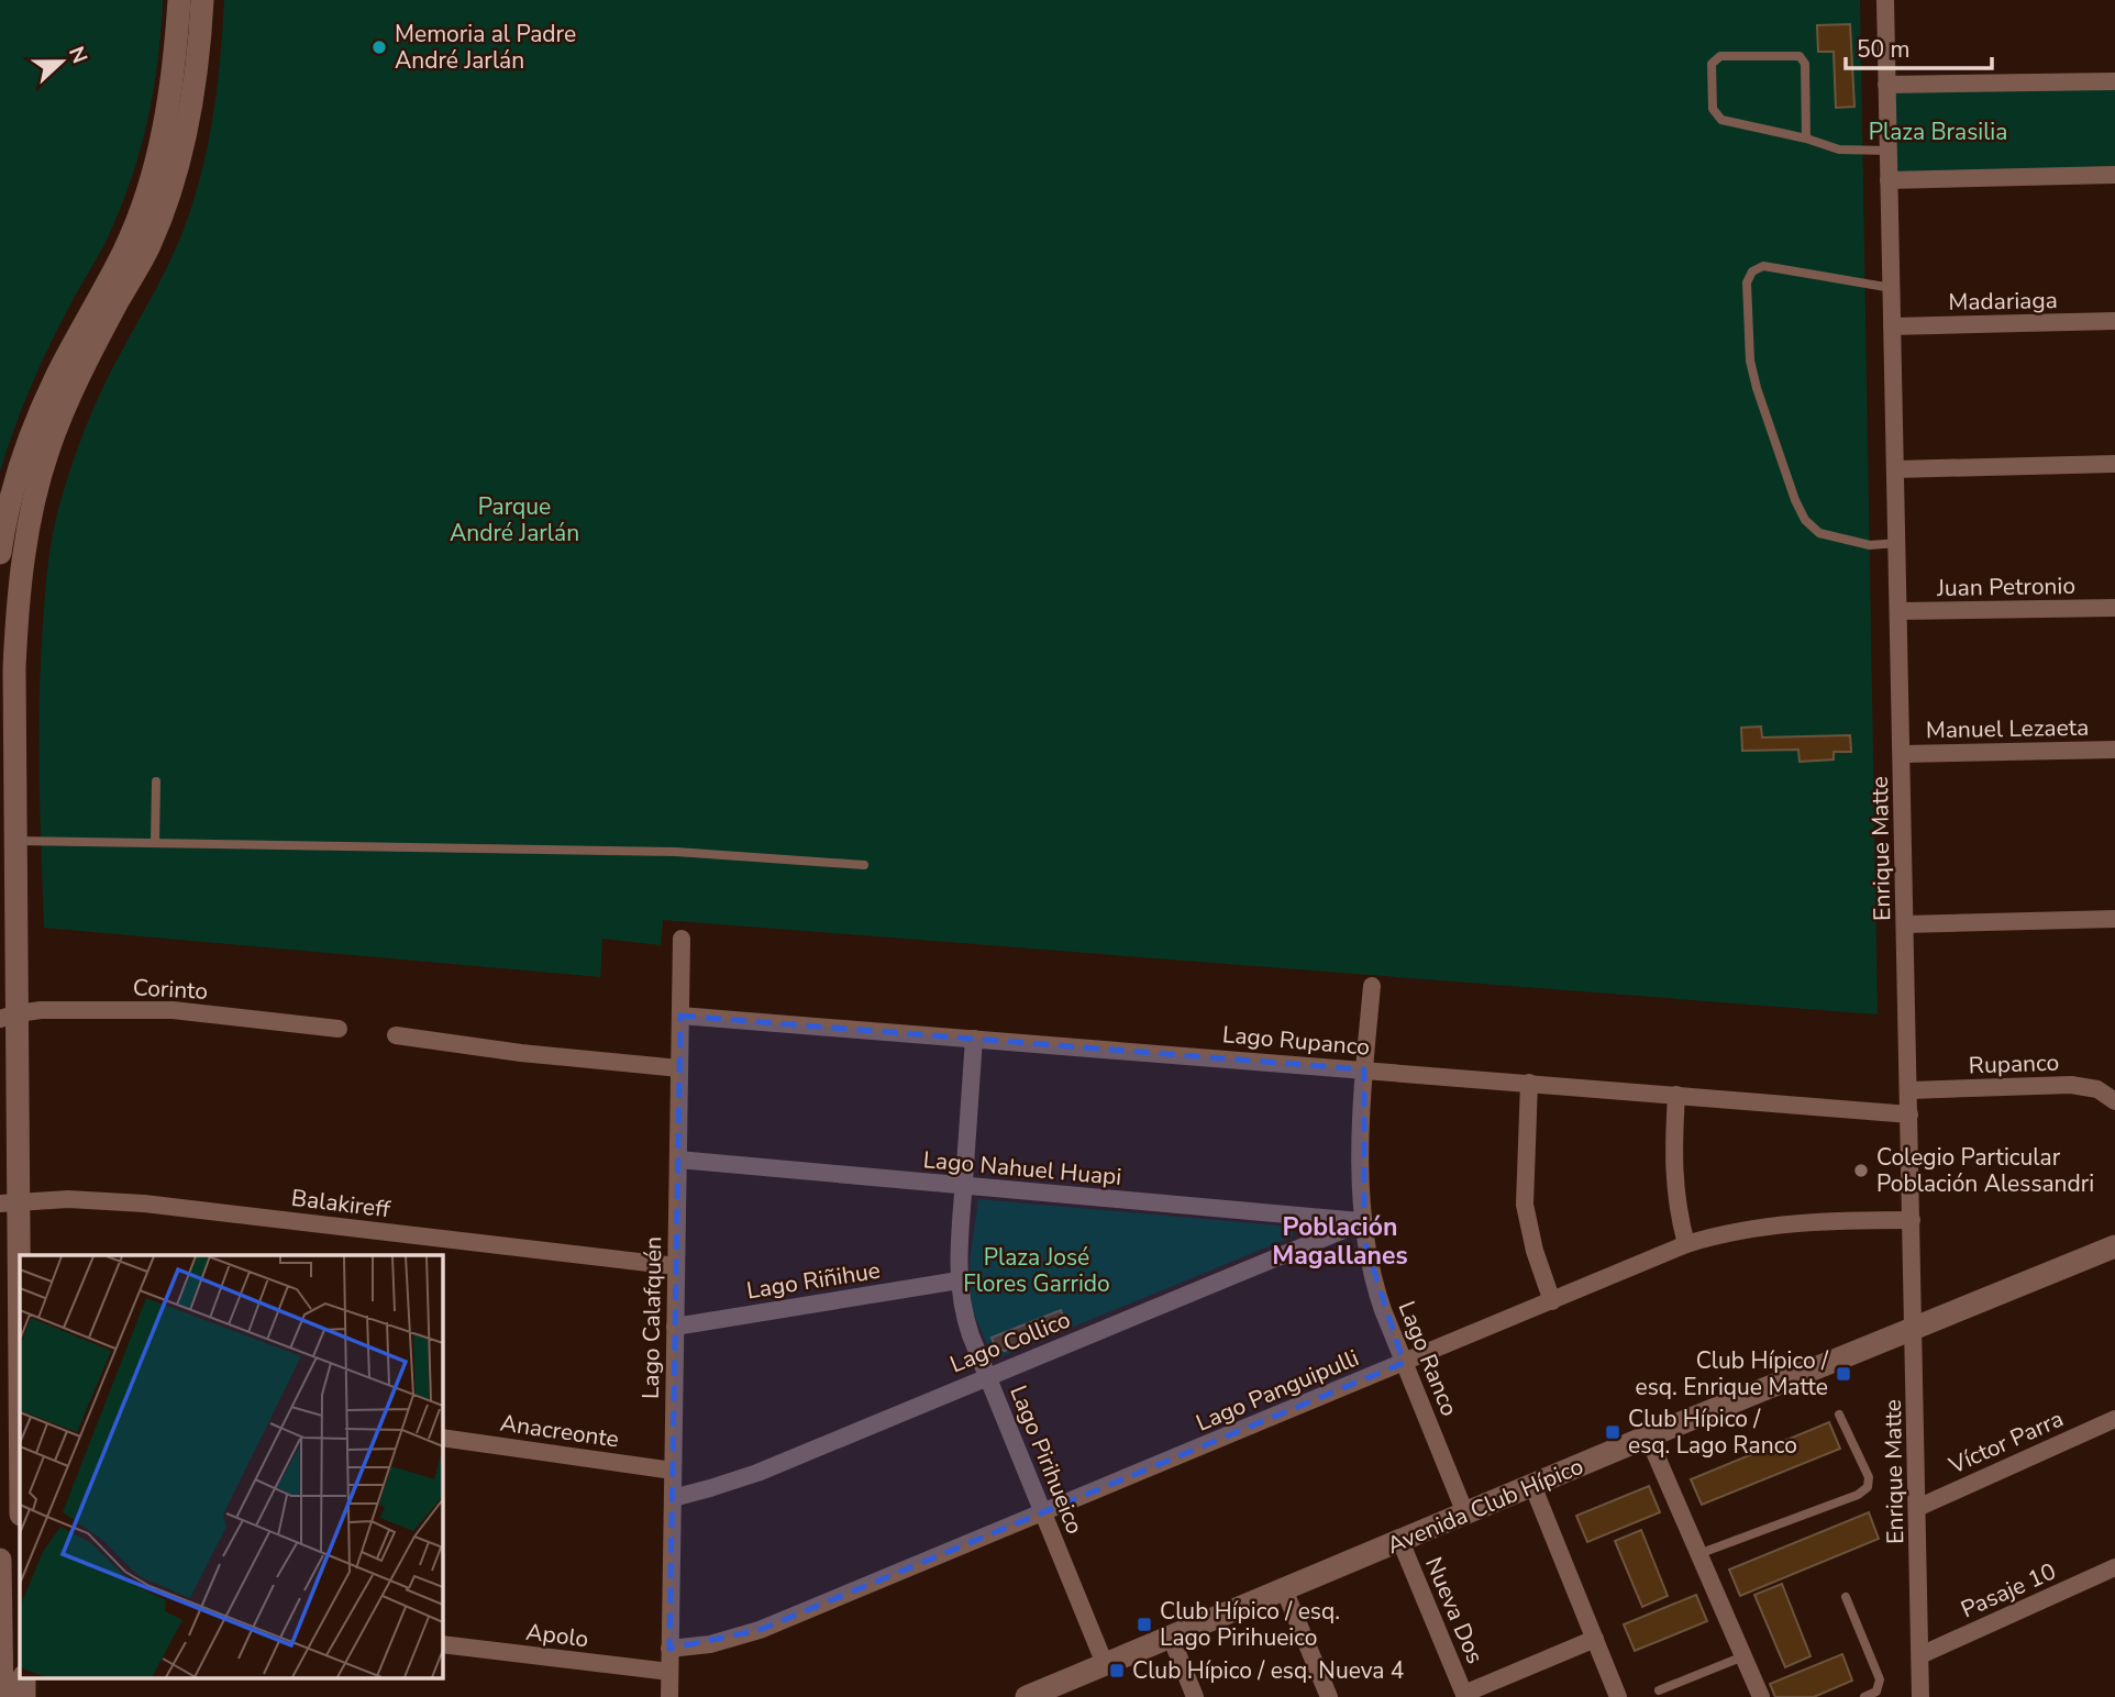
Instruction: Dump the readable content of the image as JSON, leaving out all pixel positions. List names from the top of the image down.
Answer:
{
  "streets": {
    "main road": ["Avenida Club Hípico"],
    "street": [
      "Madariaga",
      "Juan Petronio",
      "Manuel Lezaeta",
      "Enrique Matte",
      "Corinto",
      "Lago Rupanco",
      "Rupanco",
      "Lago Nahuel Huapi",
      "Balakireff",
      "Lago Riñihue",
      "Lago Calafquén",
      "Lago Collico",
      "Lago Ranco",
      "Lago Panguipulli",
      "Anacreonte",
      "Víctor Parra",
      "Lago Pirihueico",
      "Pasaje 10",
      "Nueva Dos",
      "Apolo"
    ]
  },
  "crossings": [
    ["Madariaga", "Enrique Matte"],
    ["Juan Petronio", "Enrique Matte"],
    ["Manuel Lezaeta", "Enrique Matte"],
    ["Enrique Matte", "Lago Rupanco"],
    ["Enrique Matte", "Rupanco"],
    ["Enrique Matte", "Lago Panguipulli"],
    ["Enrique Matte", "Víctor Parra"],
    ["Enrique Matte", "Avenida Club Hípico"],
    ["Enrique Matte", "Pasaje 10"],
    ["Lago Rupanco", "Lago Calafquén"],
    ["Lago Rupanco", "Lago Ranco"],
    ["Lago Rupanco", "Lago Pirihueico"],
    ["Lago Nahuel Huapi", "Lago Calafquén"],
    ["Lago Nahuel Huapi", "Lago Collico"],
    ["Lago Nahuel Huapi", "Lago Ranco"],
    ["Lago Nahuel Huapi", "Lago Pirihueico"],
    ["Balakireff", "Lago Calafquén"],
    ["Lago Riñihue", "Lago Calafquén"],
    ["Lago Riñihue", "Lago Pirihueico"],
    ["Lago Calafquén", "Lago Collico"],
    ["Lago Calafquén", "Lago Panguipulli"],
    ["Lago Calafquén", "Anacreonte"],
    ["Lago Calafquén", "Apolo"],
    ["Lago Collico", "Lago Ranco"],
    ["Lago Collico", "Lago Pirihueico"],
    ["Lago Ranco", "Lago Panguipulli"],
    ["Lago Ranco", "Avenida Club Hípico"],
    ["Lago Panguipulli", "Lago Pirihueico"],
    ["Lago Pirihueico", "Avenida Club Hípico"],
    ["Avenida Club Hípico", "Nueva Dos"]
  ],
  "districts": ["Población Magallanes"],
  "parks": ["Plaza Brasilia", "Parque André Jarlán", "Plaza José Flores Garrido"],
  "places": {
    "other": ["Memoria al Padre André Jarlán", "Colegio Particular Población Alessandri"],
    "transit": [
      "Club Hípico / esq. Enrique Matte",
      "Club Hípico / esq. Lago Ranco",
      "Club Hípico / esq. Lago Pirihueico",
      "Club Hípico / esq. Nueva 4"
    ]
  },
  "scale_bar": "50 m",
  "north": "right"
}
